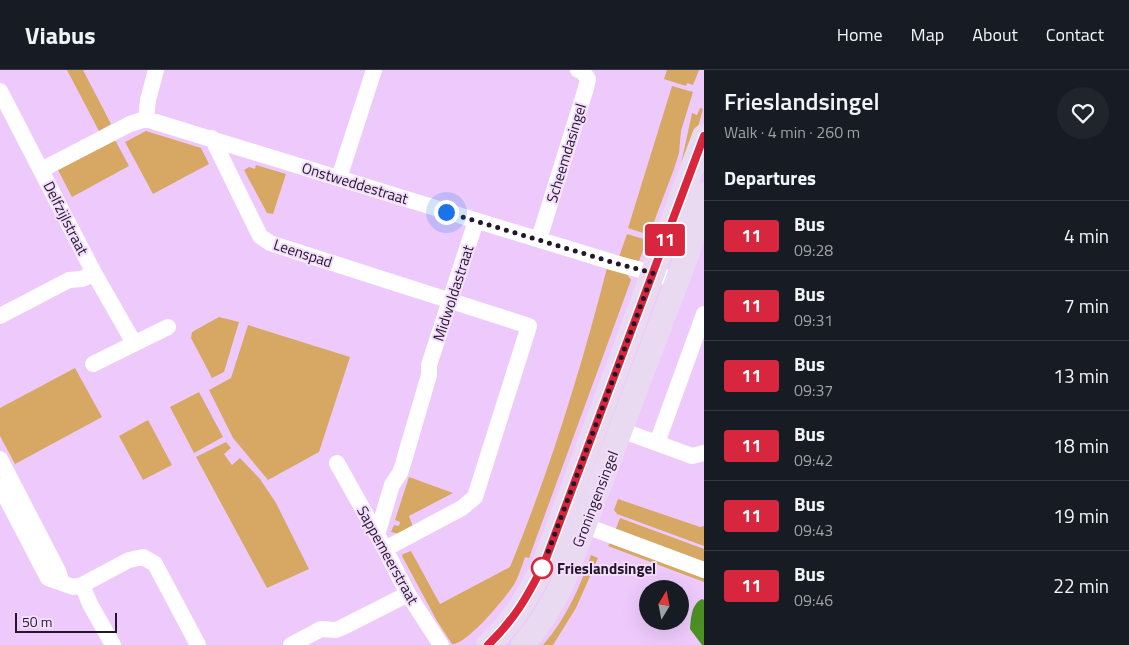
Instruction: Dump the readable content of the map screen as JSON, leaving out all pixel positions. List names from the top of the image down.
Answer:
{
  "streets": {
    "street": [
      "Scheemdasingel",
      "Onstweddestraat",
      "Delfzijlstraat",
      "Leenspad",
      "Midwoldastraat",
      "Groningensingel",
      "Sappemeerstraat"
    ]
  },
  "crossings": [
    ["Scheemdasingel", "Onstweddestraat"],
    ["Onstweddestraat", "Leenspad"],
    ["Onstweddestraat", "Midwoldastraat"],
    ["Onstweddestraat", "Groningensingel"],
    ["Leenspad", "Midwoldastraat"],
    ["Leenspad", "Sappemeerstraat"],
    ["Midwoldastraat", "Sappemeerstraat"]
  ],
  "places": ["Frieslandsingel"],
  "lines": ["bus line 11"],
  "scale_bar": "50 m",
  "north": "top",
  "page": {
    "header": "Viabus",
    "nav": [
      "Home",
      "Map",
      "About",
      "Contact"
    ],
    "on_map": "11",
    "heading": [
      ["Frieslandsingel", "Walk · 4 min · 260 m"],
      "Departures"
    ],
    "list": [
      {
        "mark": "11",
        "name": "Bus",
        "note": "09:28",
        "value": "4 min"
      },
      {
        "mark": "11",
        "name": "Bus",
        "note": "09:31",
        "value": "7 min"
      },
      {
        "mark": "11",
        "name": "Bus",
        "note": "09:37",
        "value": "13 min"
      },
      {
        "mark": "11",
        "name": "Bus",
        "note": "09:42",
        "value": "18 min"
      },
      {
        "mark": "11",
        "name": "Bus",
        "note": "09:43",
        "value": "19 min"
      },
      {
        "mark": "11",
        "name": "Bus",
        "note": "09:46",
        "value": "22 min"
      }
    ],
    "scale": "50 m"
  }
}
